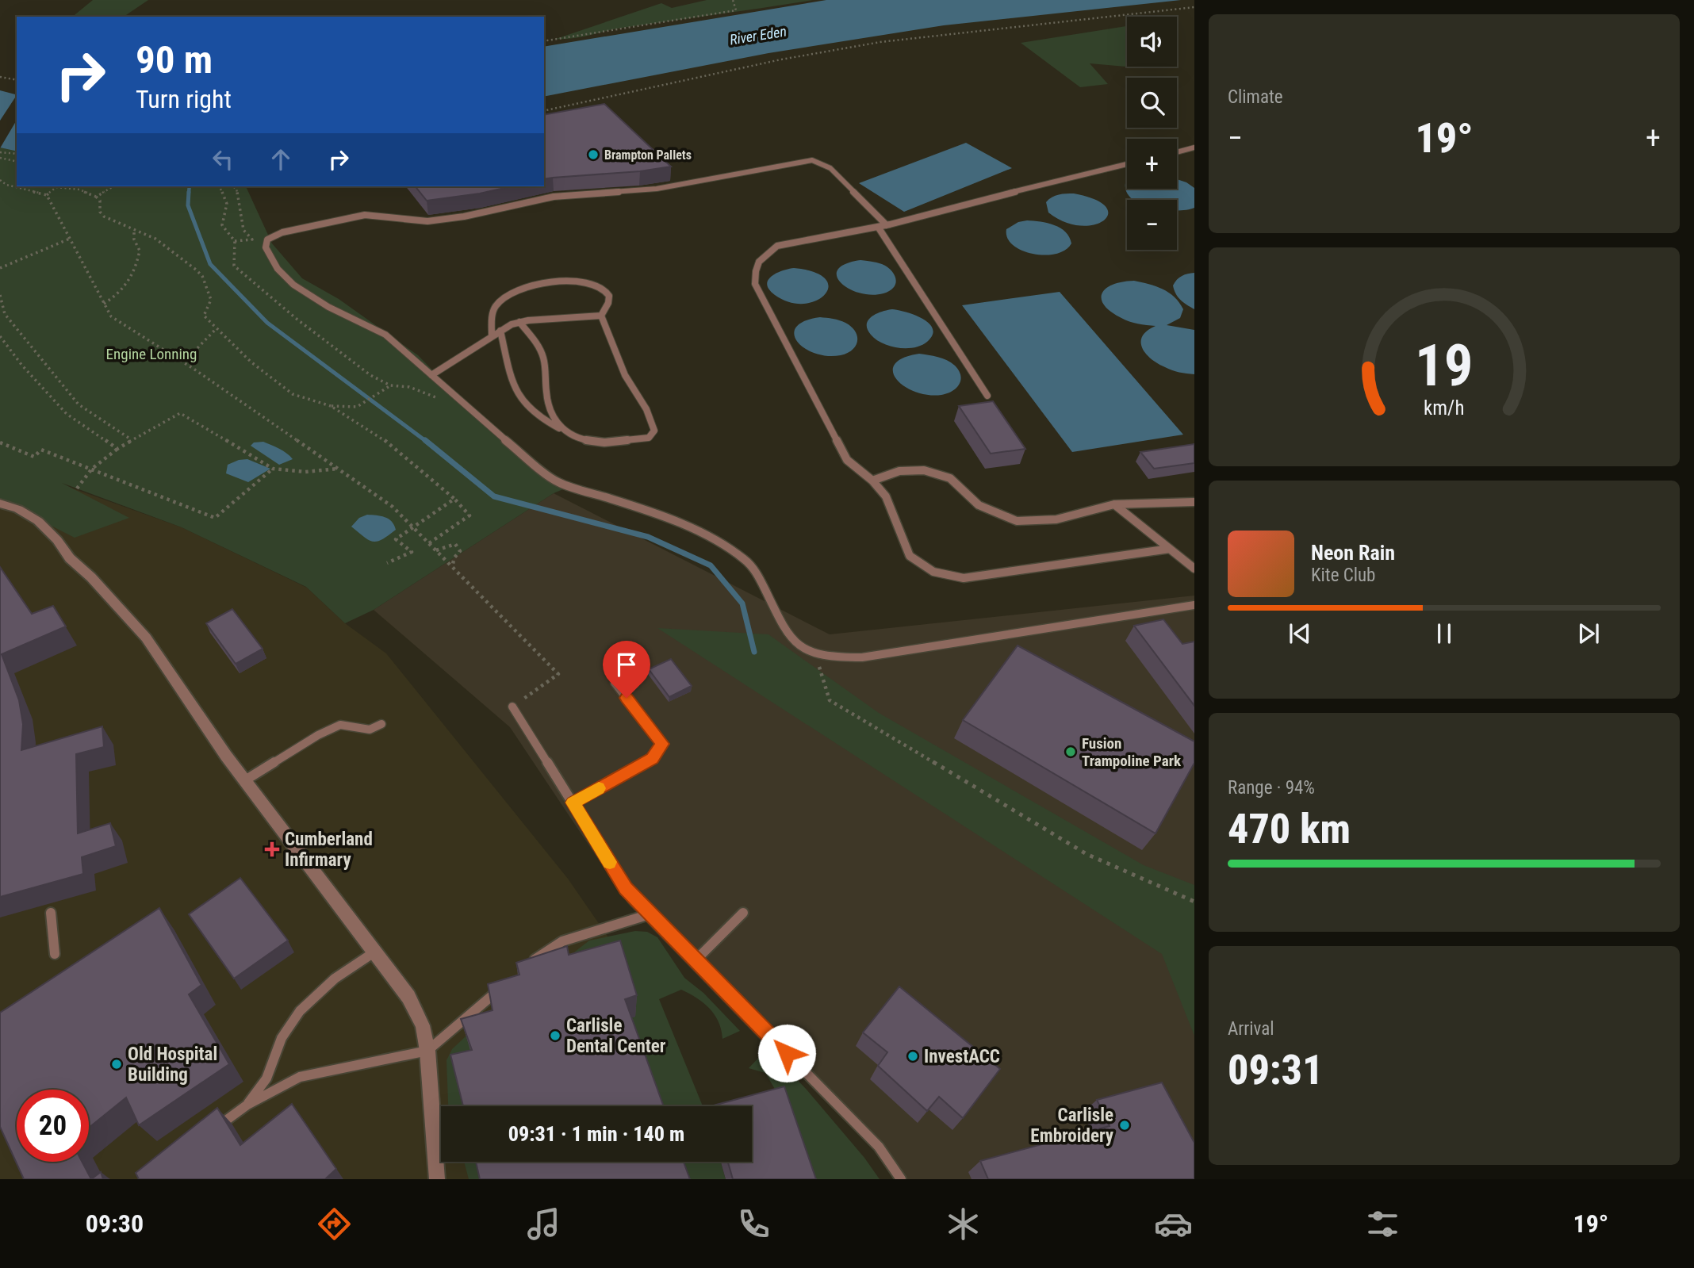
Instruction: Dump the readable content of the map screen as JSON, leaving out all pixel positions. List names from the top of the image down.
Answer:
{
  "water": ["River Eden"],
  "parks": ["Engine Lonning"],
  "places": {
    "other": [
      "Brampton Pallets",
      "Fusion Trampoline Park",
      "Carlisle Dental Center",
      "InvestACC",
      "Old Hospital Building",
      "Carlisle Embroidery"
    ],
    "health": ["Cumberland Infirmary"]
  },
  "page": {
    "tile": [
      "Climate",
      ["Range · 94%", "470 km"],
      ["Arrival", "09:31"]
    ],
    "map_buttons": ["+", "−"],
    "turn": ["90 m", "Turn right"],
    "heat": ["−", "19°", "+"],
    "song": ["Neon Rain", "Kite Club"],
    "limit": "20",
    "trip": "09:31 · 1 min · 140 m",
    "tabs": ["09:30", "19°"],
    "gauge": ["19", "km/h"]
  }
}
